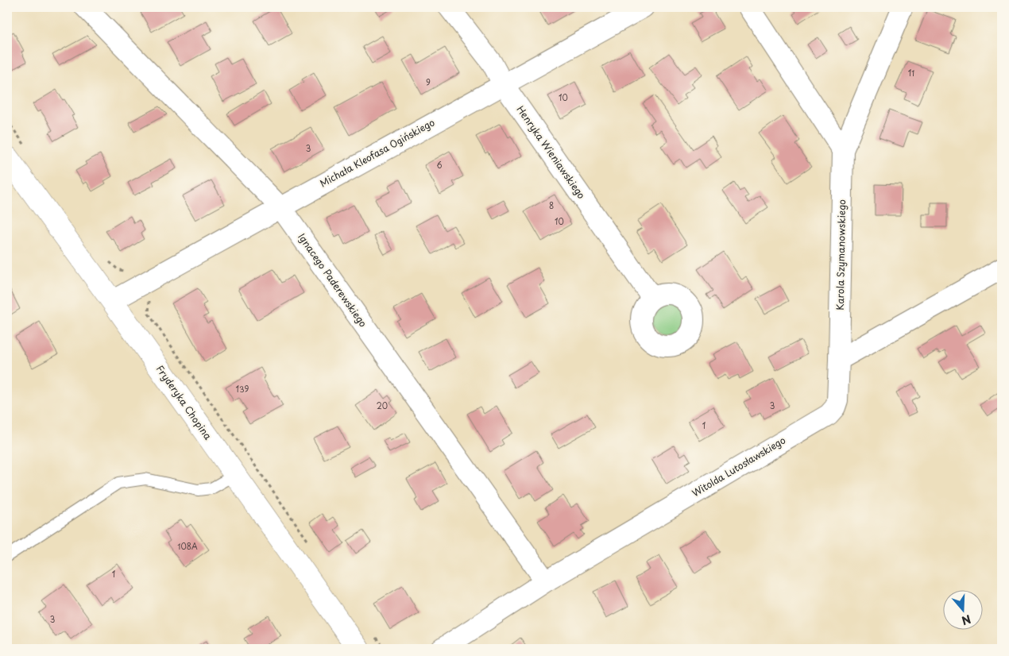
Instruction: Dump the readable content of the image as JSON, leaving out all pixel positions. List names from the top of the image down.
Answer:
{
  "streets": {
    "street": [
      "Henryka Wieniawskiego",
      "Michała Kleofasa Ogińskiego",
      "Karola Szymanowskiego",
      "Ignacego Paderewskiego",
      "Fryderyka Chopina",
      "Witolda Lutosławskiego"
    ]
  },
  "crossings": [
    ["Henryka Wieniawskiego", "Michała Kleofasa Ogińskiego"],
    ["Michała Kleofasa Ogińskiego", "Ignacego Paderewskiego"],
    ["Michała Kleofasa Ogińskiego", "Fryderyka Chopina"],
    ["Karola Szymanowskiego", "Witolda Lutosławskiego"],
    ["Ignacego Paderewskiego", "Witolda Lutosławskiego"]
  ],
  "house_numbers": [
    "11",
    "9",
    "10",
    "3",
    "6",
    "8",
    "10",
    "139",
    "20",
    "3",
    "1",
    "108A",
    "1",
    "3"
  ],
  "north": "bottom"
}
